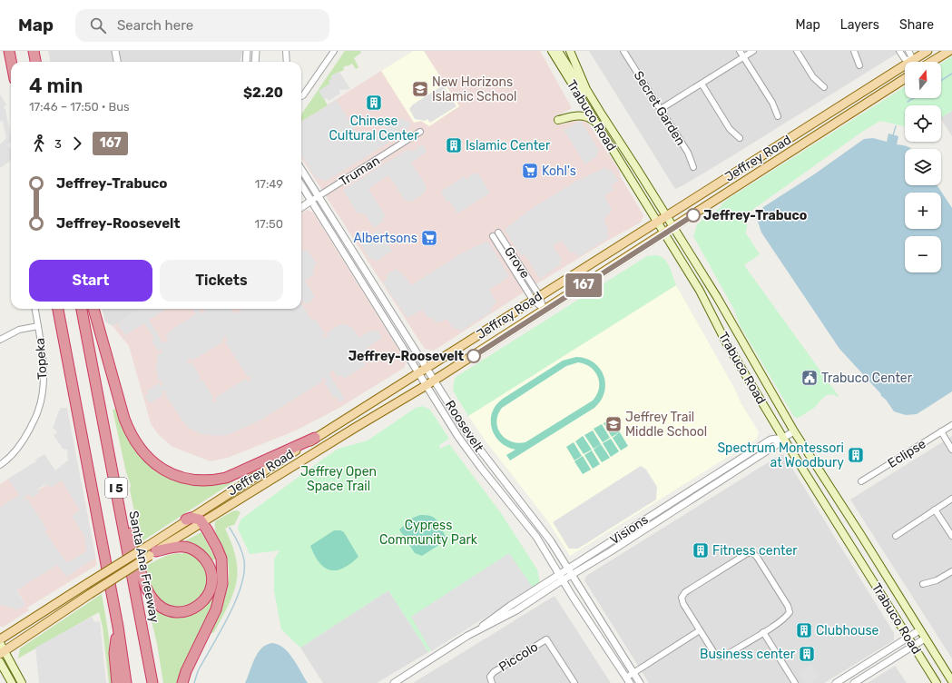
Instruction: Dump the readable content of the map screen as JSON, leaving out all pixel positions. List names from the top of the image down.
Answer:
{
  "streets": {
    "highway": ["I 5", "Santa Ana Freeway"],
    "main road": ["Trabuco Road", "Jeffrey Road"],
    "street": [
      "Secret Garden",
      "Truman",
      "Grove",
      "Topeka",
      "Roosevelt",
      "Eclipse",
      "Visions",
      "Piccolo"
    ]
  },
  "crossings": [
    ["Trabuco Road", "Jeffrey Road"],
    ["Trabuco Road", "Visions"],
    ["Jeffrey Road", "Grove"],
    ["Jeffrey Road", "Roosevelt"],
    ["Truman", "Roosevelt"],
    ["Roosevelt", "Visions"]
  ],
  "parks": ["Jeffrey Open Space Trail", "Cypress Community Park"],
  "places": {
    "school or university": ["New Horizons Islamic School", "Jeffrey Trail Middle School"],
    "building": [
      "Chinese Cultural Center",
      "Islamic Center",
      "Spectrum Montessori at Woodbury",
      "Fitness center",
      "Clubhouse",
      "Business center"
    ],
    "supermarket": ["Kohl's", "Albertsons"],
    "other": ["Jeffrey-Trabuco", "Jeffrey-Roosevelt"],
    "public building": ["Trabuco Center"]
  },
  "lines": ["bus line 167"],
  "north": "top",
  "page": {
    "header": "Map",
    "search": "Search here",
    "nav": ["Map", "Layers", "Share"],
    "on_map": "167",
    "map_buttons": ["+", "−"],
    "heading": ["4 min", "17:46 – 17:50 · Bus", "$2.20"],
    "legs": ["3", "167"],
    "list": [
      {
        "name": "Jeffrey-Trabuco",
        "value": "17:49"
      },
      {
        "name": "Jeffrey-Roosevelt",
        "value": "17:50"
      }
    ],
    "buttons": ["Start", "Tickets"]
  }
}
